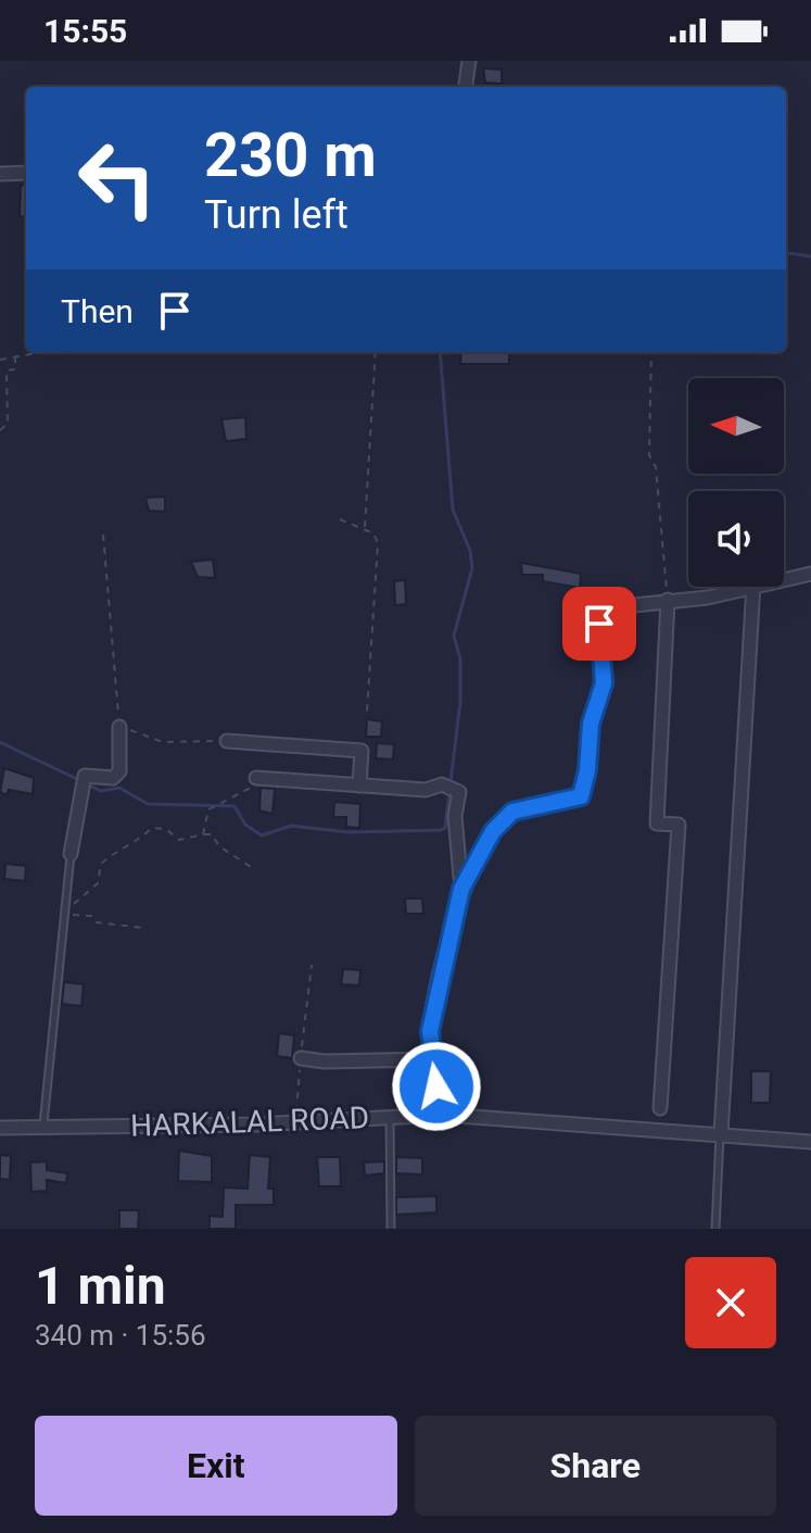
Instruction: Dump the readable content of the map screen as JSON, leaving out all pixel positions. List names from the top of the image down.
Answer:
{
  "streets": {
    "street": ["HARKALAL ROAD"]
  },
  "north": "left",
  "page": {
    "status": "15:55",
    "turn": ["230 m", "Turn left"],
    "then": "Then",
    "heading": ["1 min", "340 m · 15:56"],
    "buttons": ["Exit", "Share"]
  }
}
